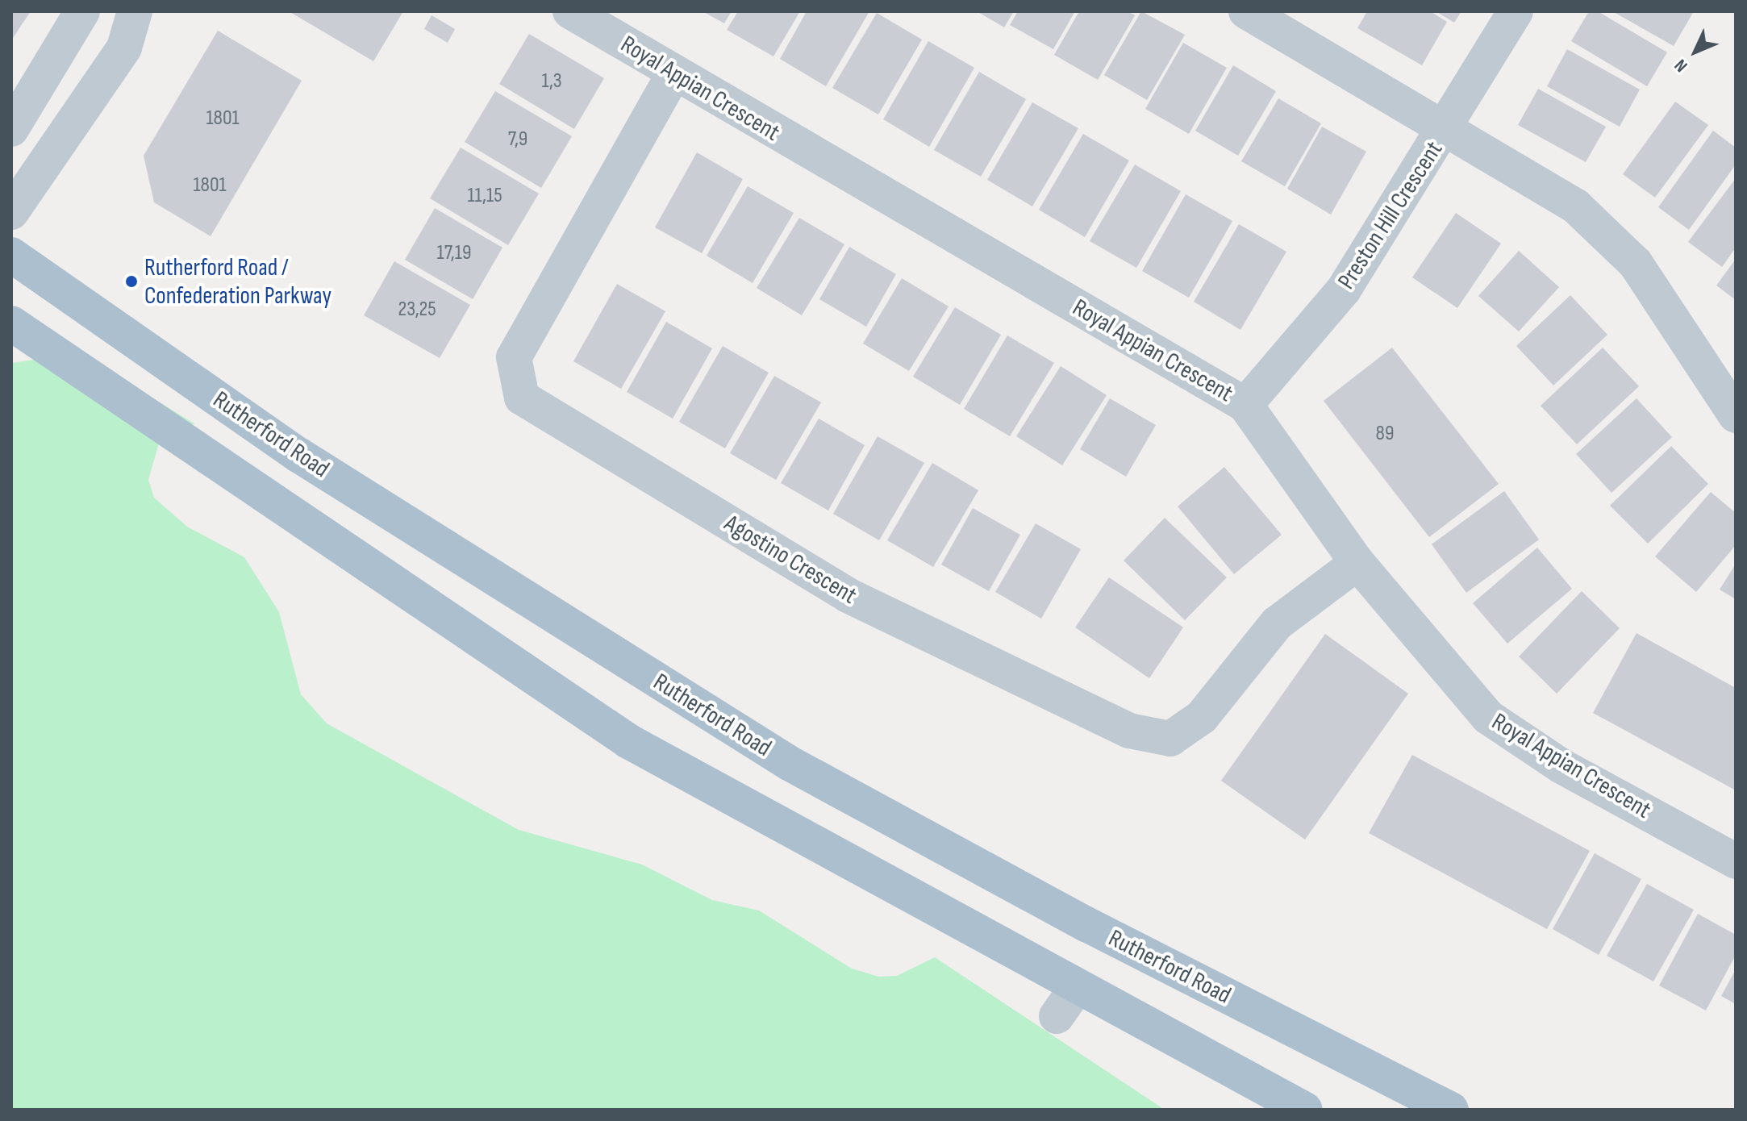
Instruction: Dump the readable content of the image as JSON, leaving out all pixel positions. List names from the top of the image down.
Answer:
{
  "streets": {
    "main road": ["Rutherford Road"],
    "street": ["Royal Appian Crescent", "Preston Hill Crescent", "Agostino Crescent"]
  },
  "crossings": [
    ["Royal Appian Crescent", "Preston Hill Crescent"],
    ["Royal Appian Crescent", "Agostino Crescent"]
  ],
  "places": ["Rutherford Road / Confederation Parkway"],
  "house_numbers": [
    "1,3",
    "1801",
    "7,9",
    "1801",
    "11,15",
    "17,19",
    "23,25",
    "89"
  ],
  "north": "bottom left"
}
